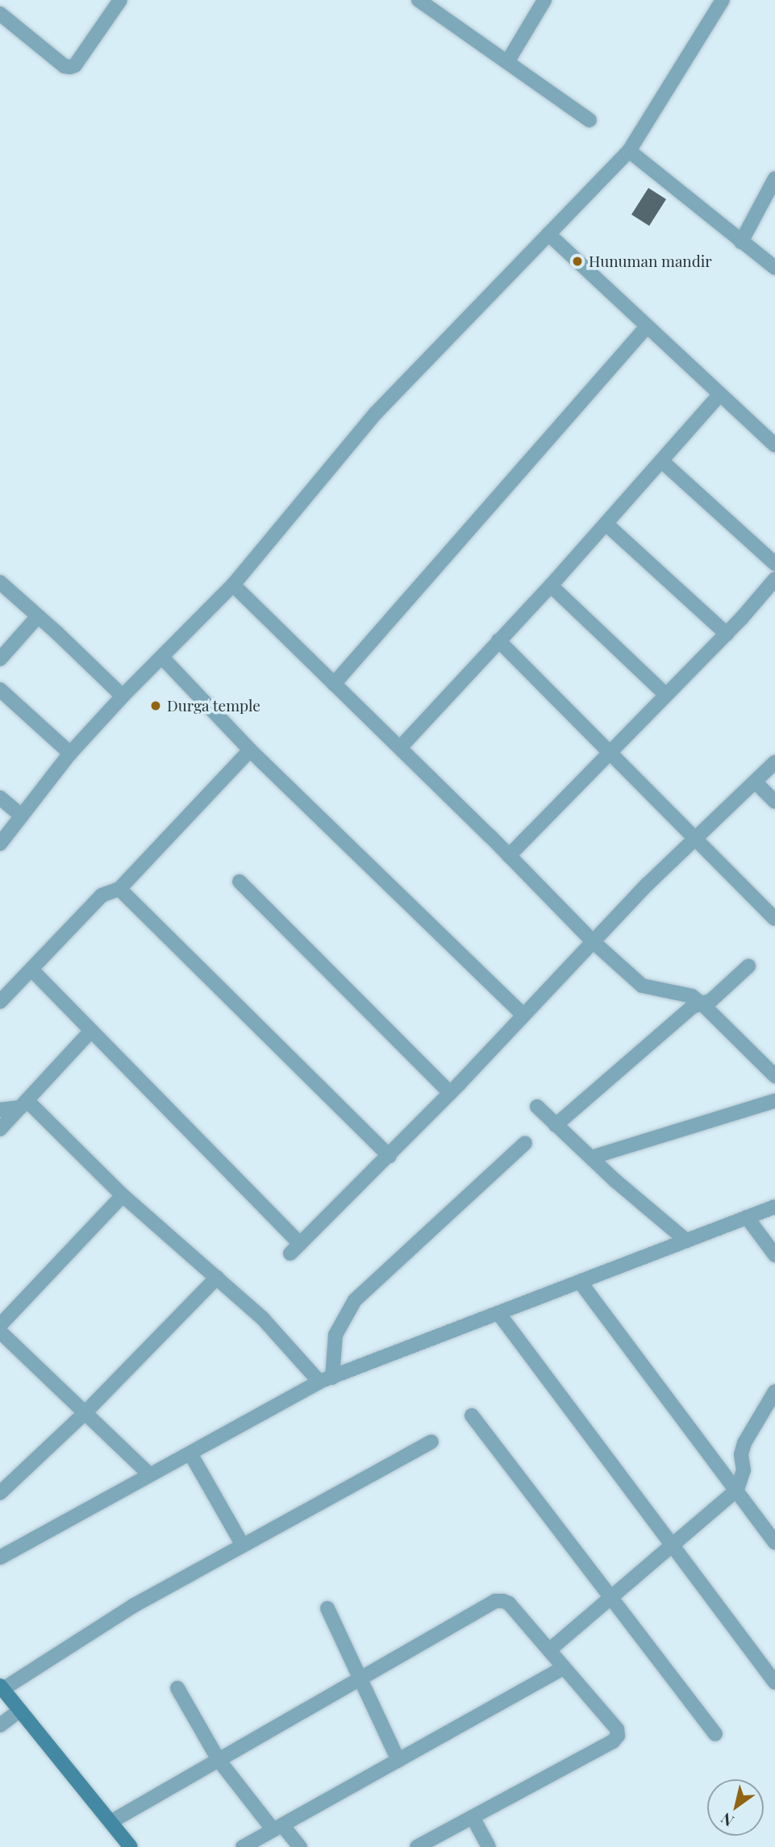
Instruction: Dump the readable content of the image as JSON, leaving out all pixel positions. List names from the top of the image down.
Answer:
{
  "places": ["Hunuman mandir", "Durga temple"],
  "north": "bottom left"
}
